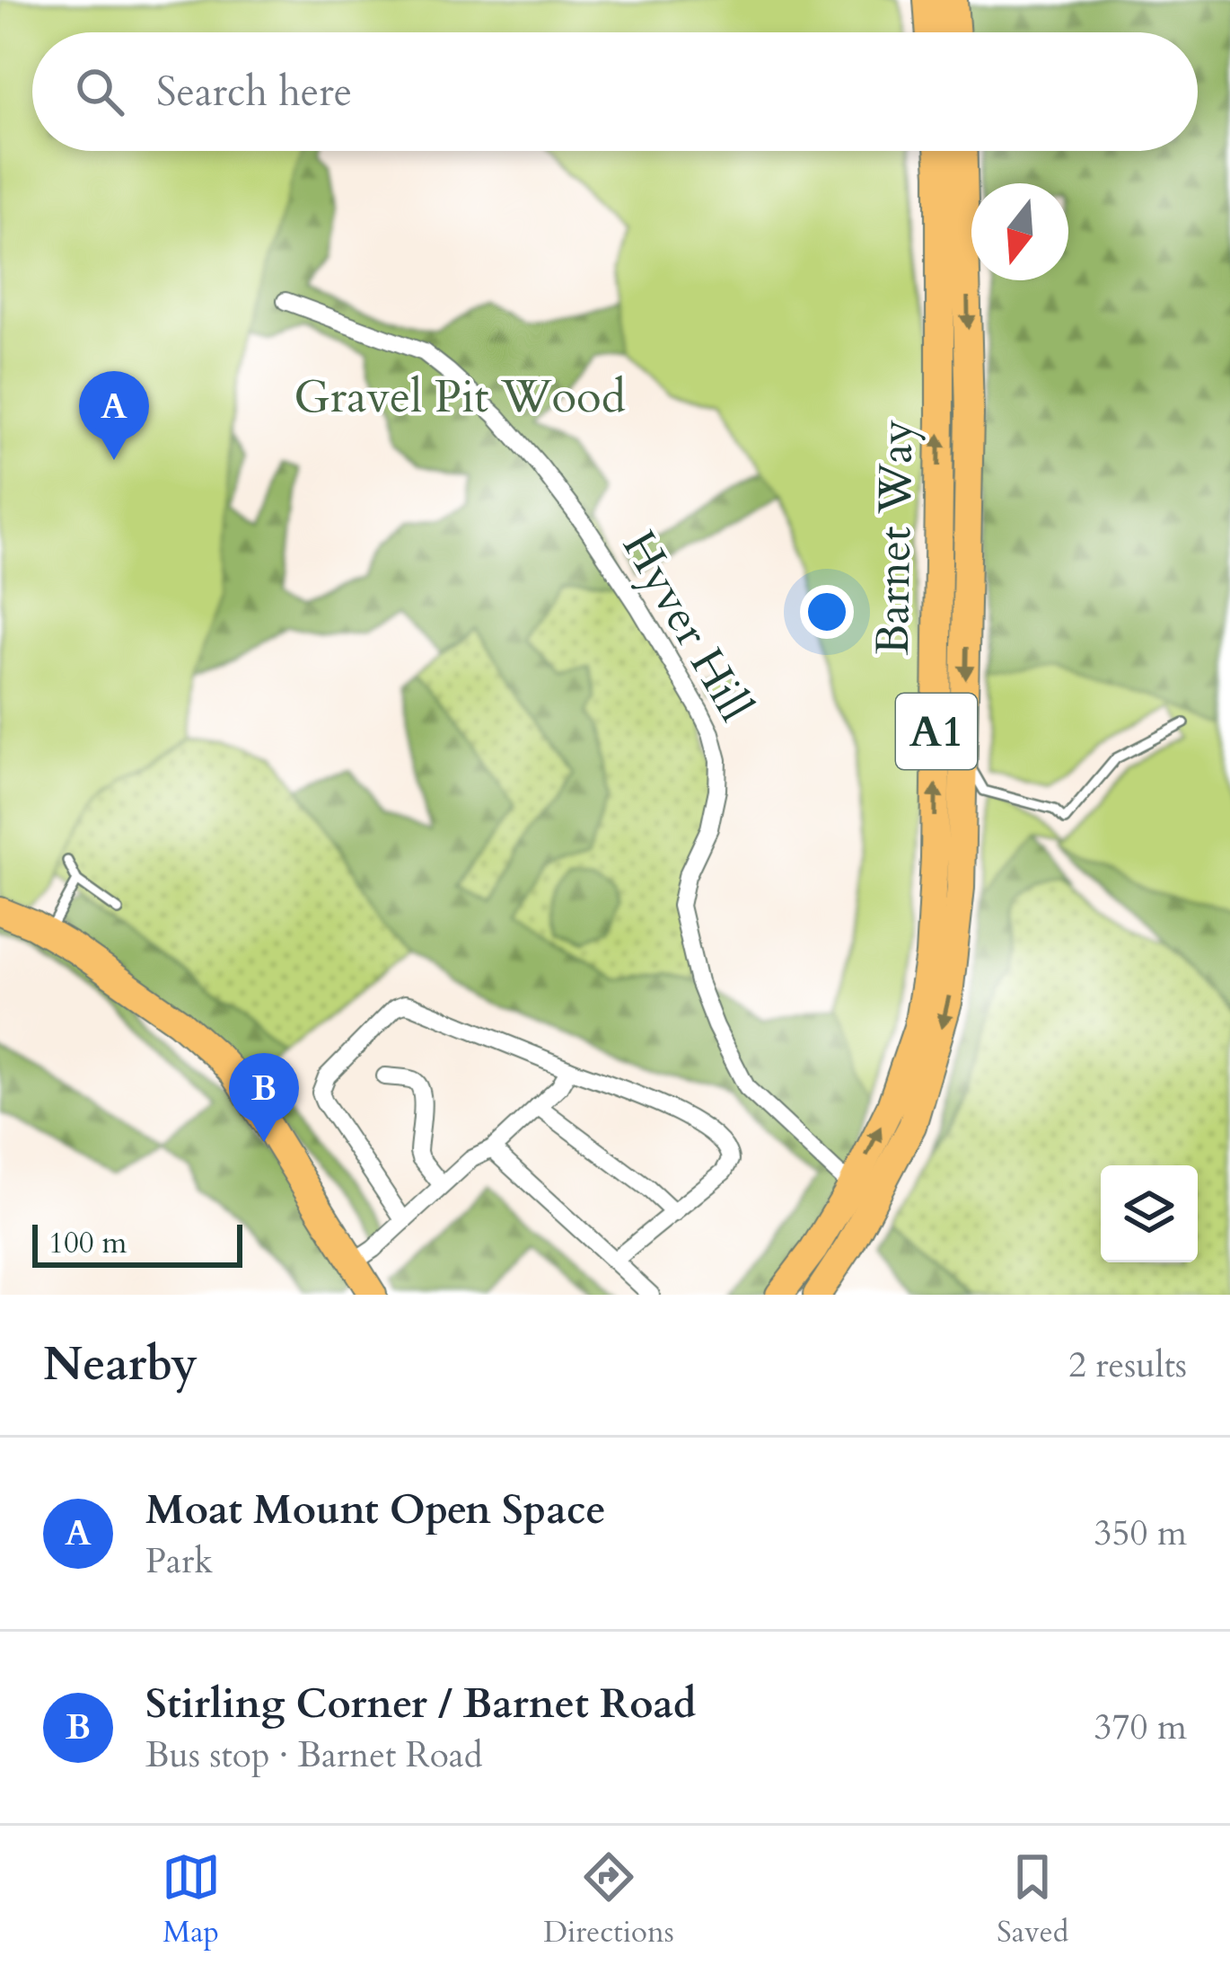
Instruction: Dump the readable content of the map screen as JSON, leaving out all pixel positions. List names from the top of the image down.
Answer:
{
  "streets": {
    "main road": ["Barnet Way", "A1"],
    "street": ["Hyver Hill"]
  },
  "crossings": [
    ["Barnet Way", "Hyver Hill"]
  ],
  "parks": ["Gravel Pit Wood"],
  "scale_bar": "100 m",
  "north": "bottom",
  "page": {
    "search": "Search here",
    "pins": ["A", "B"],
    "scale": "100 m",
    "heading": ["Nearby", "2 results"],
    "list": [
      {
        "mark": "A",
        "name": "Moat Mount Open Space",
        "note": "Park",
        "value": "350 m"
      },
      {
        "mark": "B",
        "name": "Stirling Corner / Barnet Road",
        "note": "Bus stop · Barnet Road",
        "value": "370 m"
      }
    ],
    "nav": ["Map", "Directions", "Saved"]
  }
}
